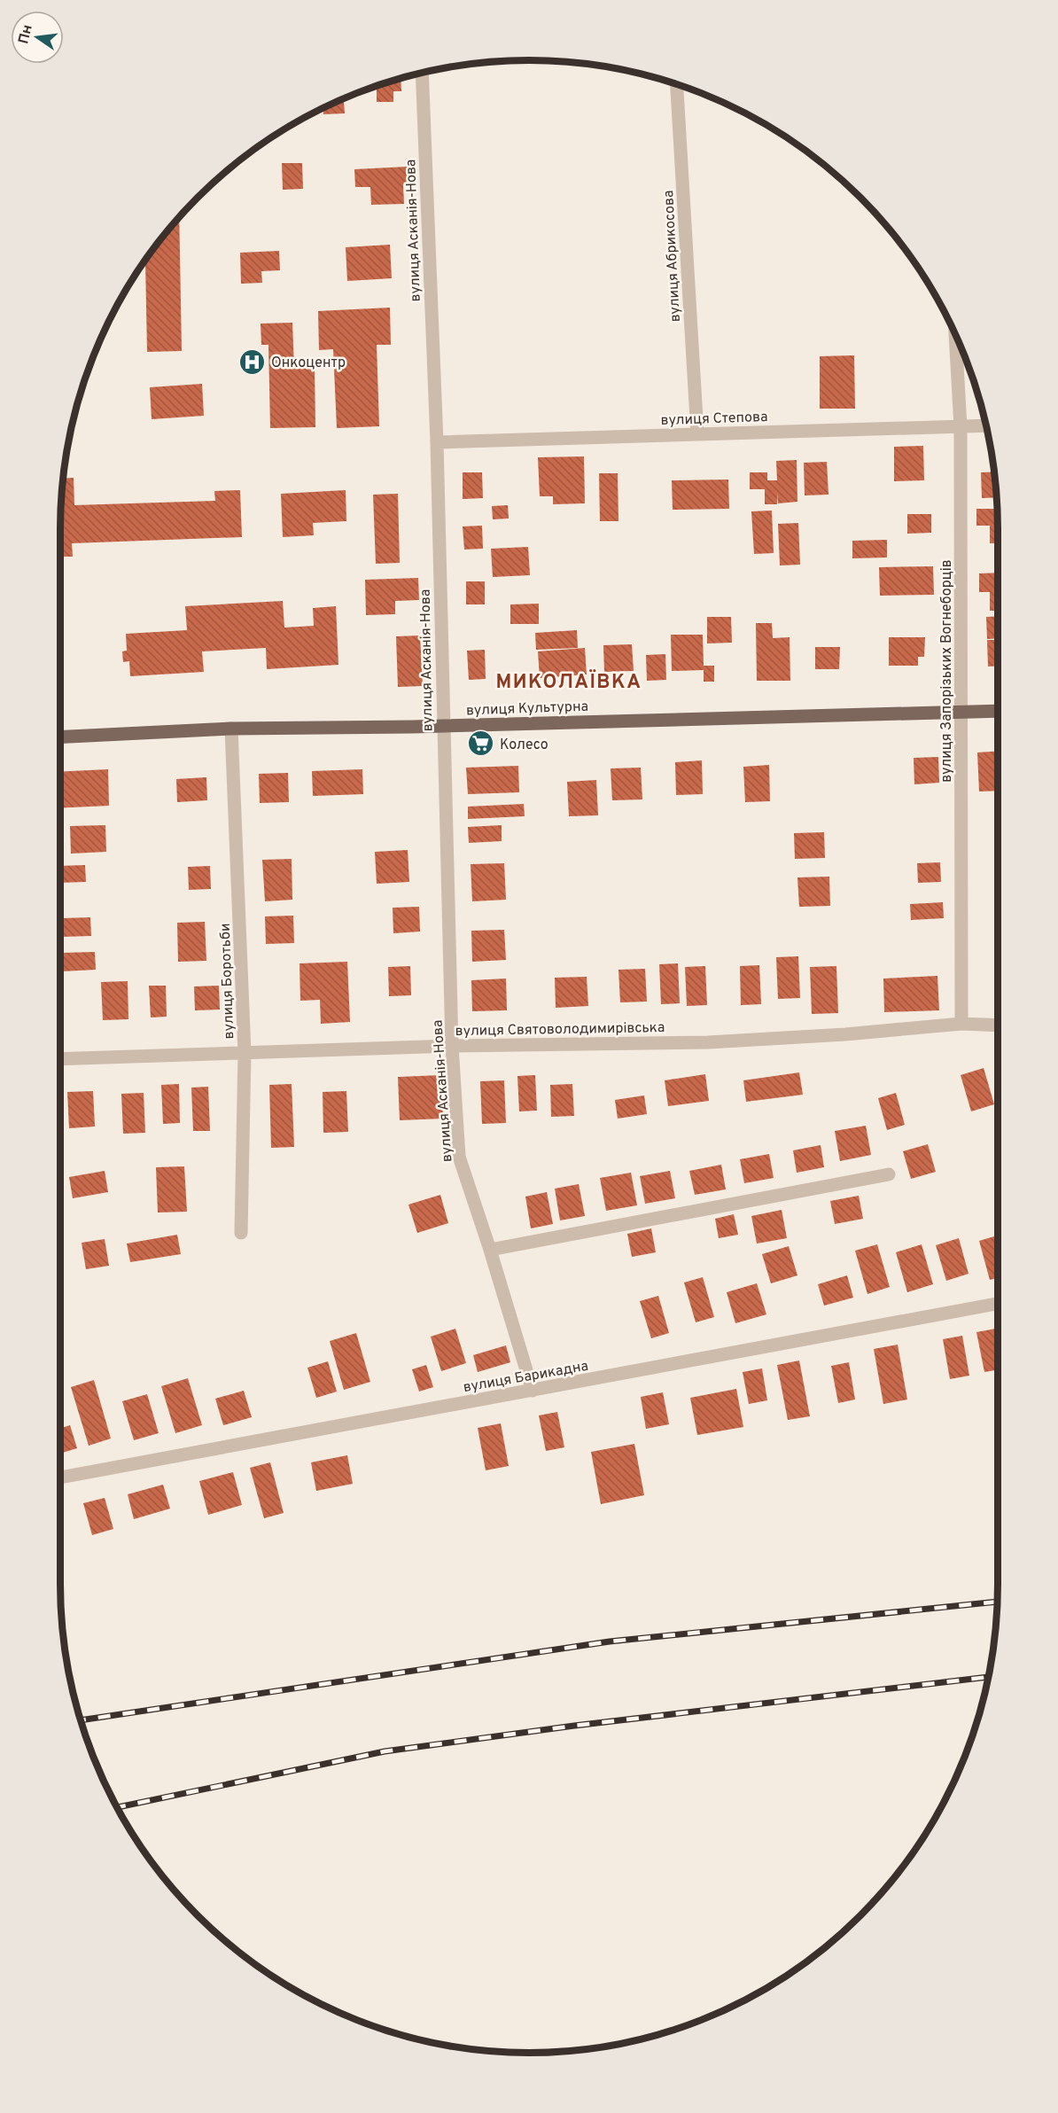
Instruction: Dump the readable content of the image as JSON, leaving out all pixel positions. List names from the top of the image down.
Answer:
{
  "streets": {
    "main road": ["вулиця Культурна"],
    "street": [
      "вулиця Асканія-Нова",
      "вулиця Абрикосова",
      "вулиця Степова",
      "вулиця Запорізьких Вогнеборців",
      "вулиця Боротьби",
      "вулиця Святоволодимирівська",
      "вулиця Барикадна"
    ]
  },
  "crossings": [
    ["вулиця Асканія-Нова", "вулиця Степова"],
    ["вулиця Асканія-Нова", "вулиця Культурна"],
    ["вулиця Асканія-Нова", "вулиця Святоволодимирівська"],
    ["вулиця Асканія-Нова", "вулиця Барикадна"],
    ["вулиця Абрикосова", "вулиця Степова"],
    ["вулиця Степова", "вулиця Запорізьких Вогнеборців"],
    ["вулиця Запорізьких Вогнеборців", "вулиця Культурна"],
    ["вулиця Запорізьких Вогнеборців", "вулиця Святоволодимирівська"],
    ["вулиця Культурна", "вулиця Боротьби"],
    ["вулиця Боротьби", "вулиця Святоволодимирівська"]
  ],
  "districts": ["МИКОЛАЇВКА"],
  "places": {
    "hospital": ["Онкоцентр"],
    "supermarket": ["Колесо"]
  },
  "north": "left"
}
